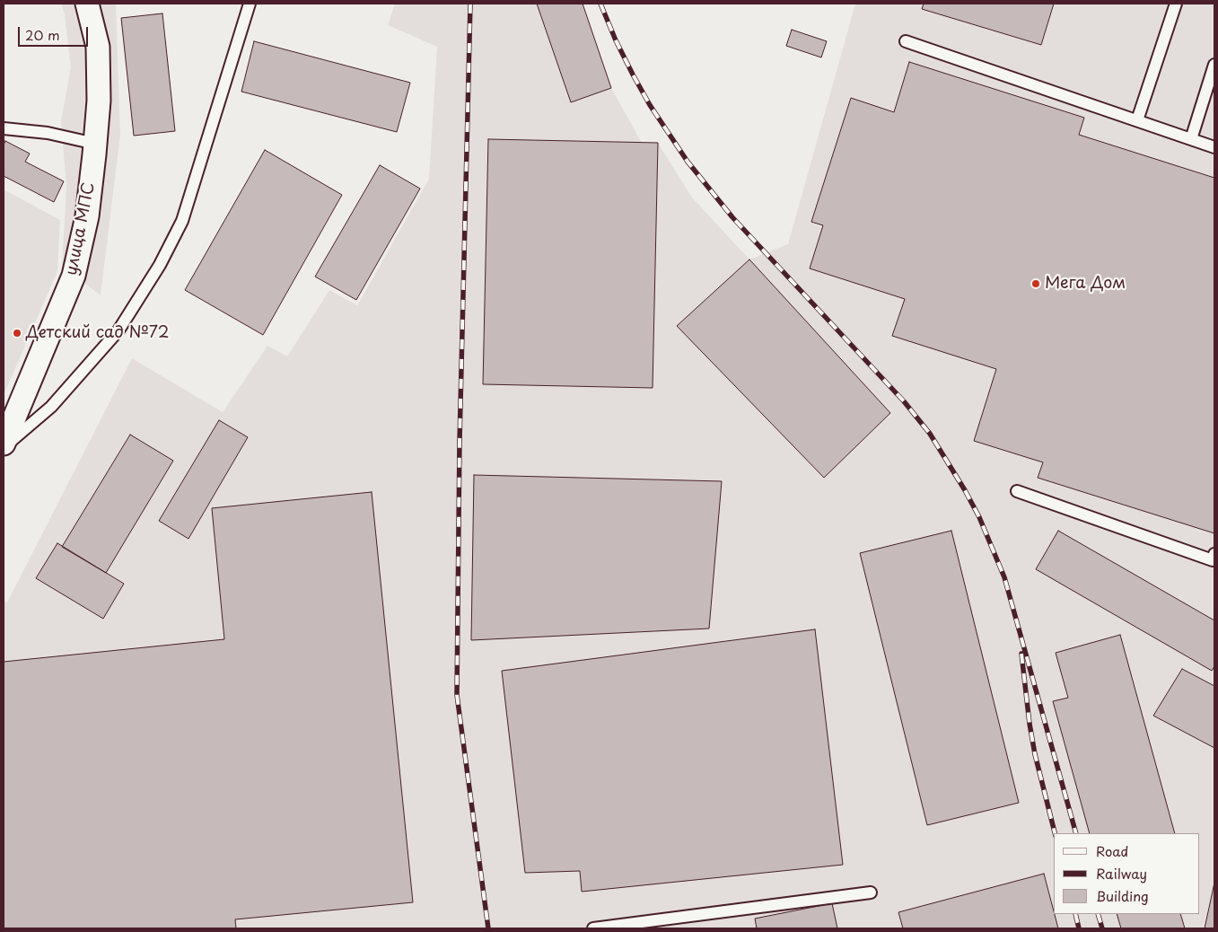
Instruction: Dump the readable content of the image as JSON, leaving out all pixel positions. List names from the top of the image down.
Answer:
{
  "streets": {
    "street": ["улица МПС"]
  },
  "places": ["Мега Дом", "Детский сад №72"],
  "legend": ["Road", "Railway", "Building"],
  "scale_bar": "20 m"
}
